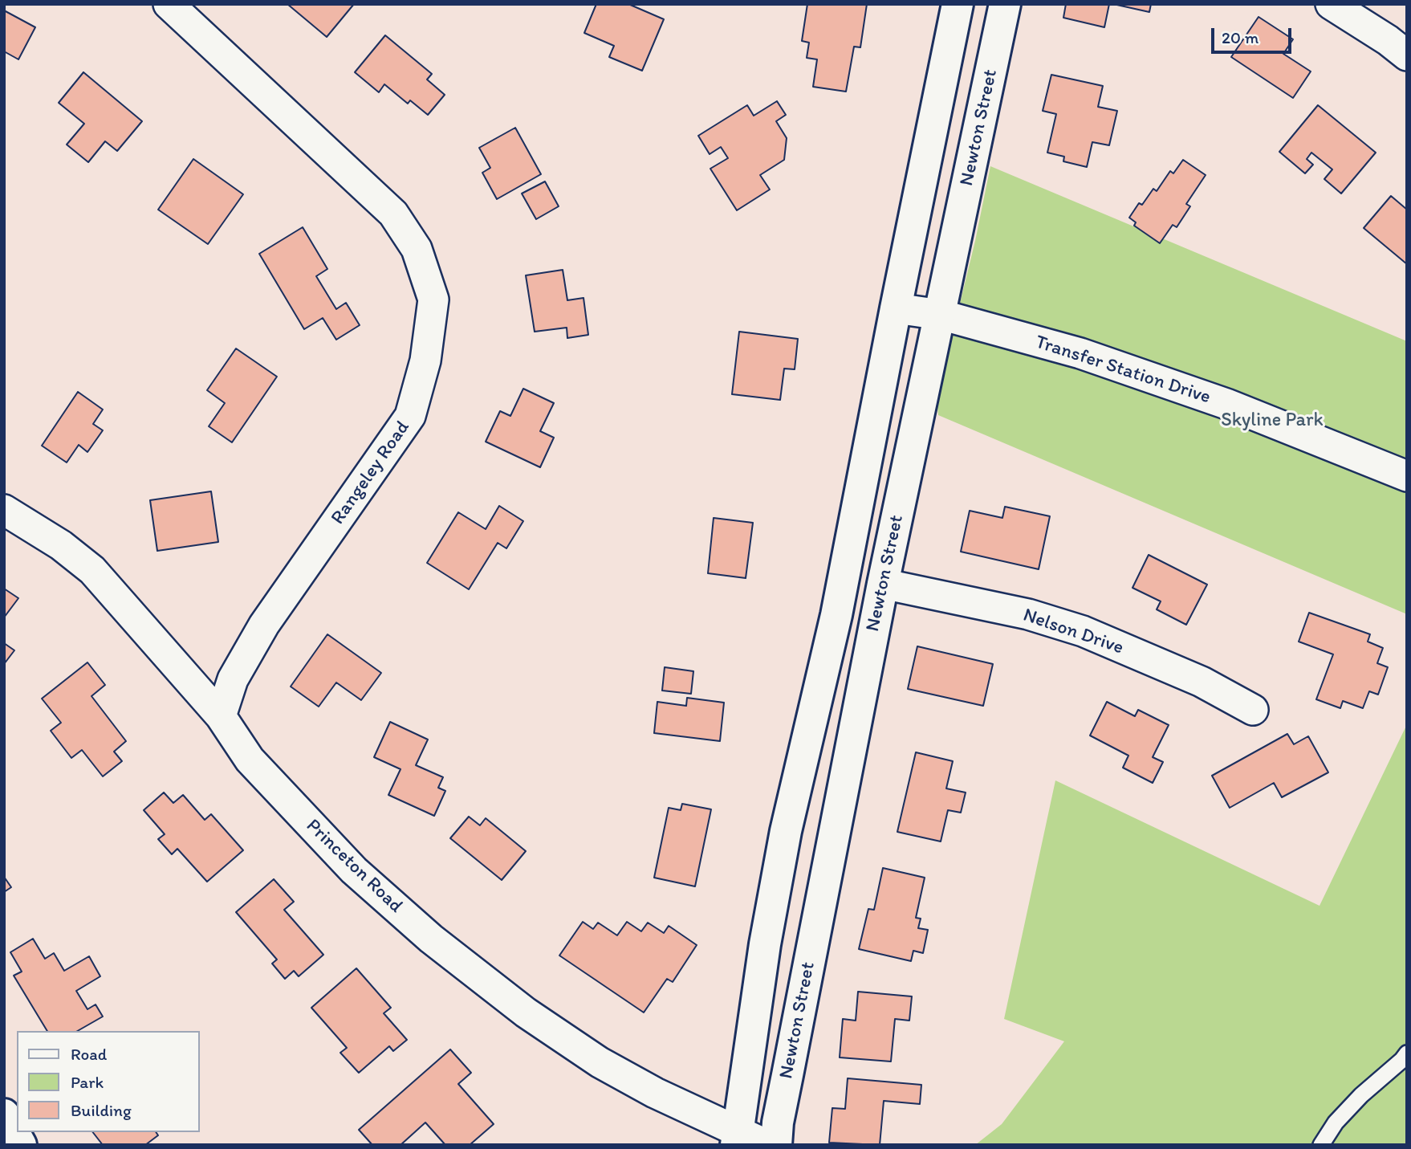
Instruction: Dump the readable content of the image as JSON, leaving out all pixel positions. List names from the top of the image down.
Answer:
{
  "streets": {
    "main road": ["Newton Street"],
    "street": [
      "Transfer Station Drive",
      "Rangeley Road",
      "Nelson Drive",
      "Princeton Road"
    ]
  },
  "crossings": [
    ["Newton Street", "Transfer Station Drive"],
    ["Newton Street", "Nelson Drive"],
    ["Newton Street", "Princeton Road"],
    ["Rangeley Road", "Princeton Road"]
  ],
  "parks": ["Skyline Park"],
  "legend": ["Road", "Park", "Building"],
  "scale_bar": "20 m"
}
